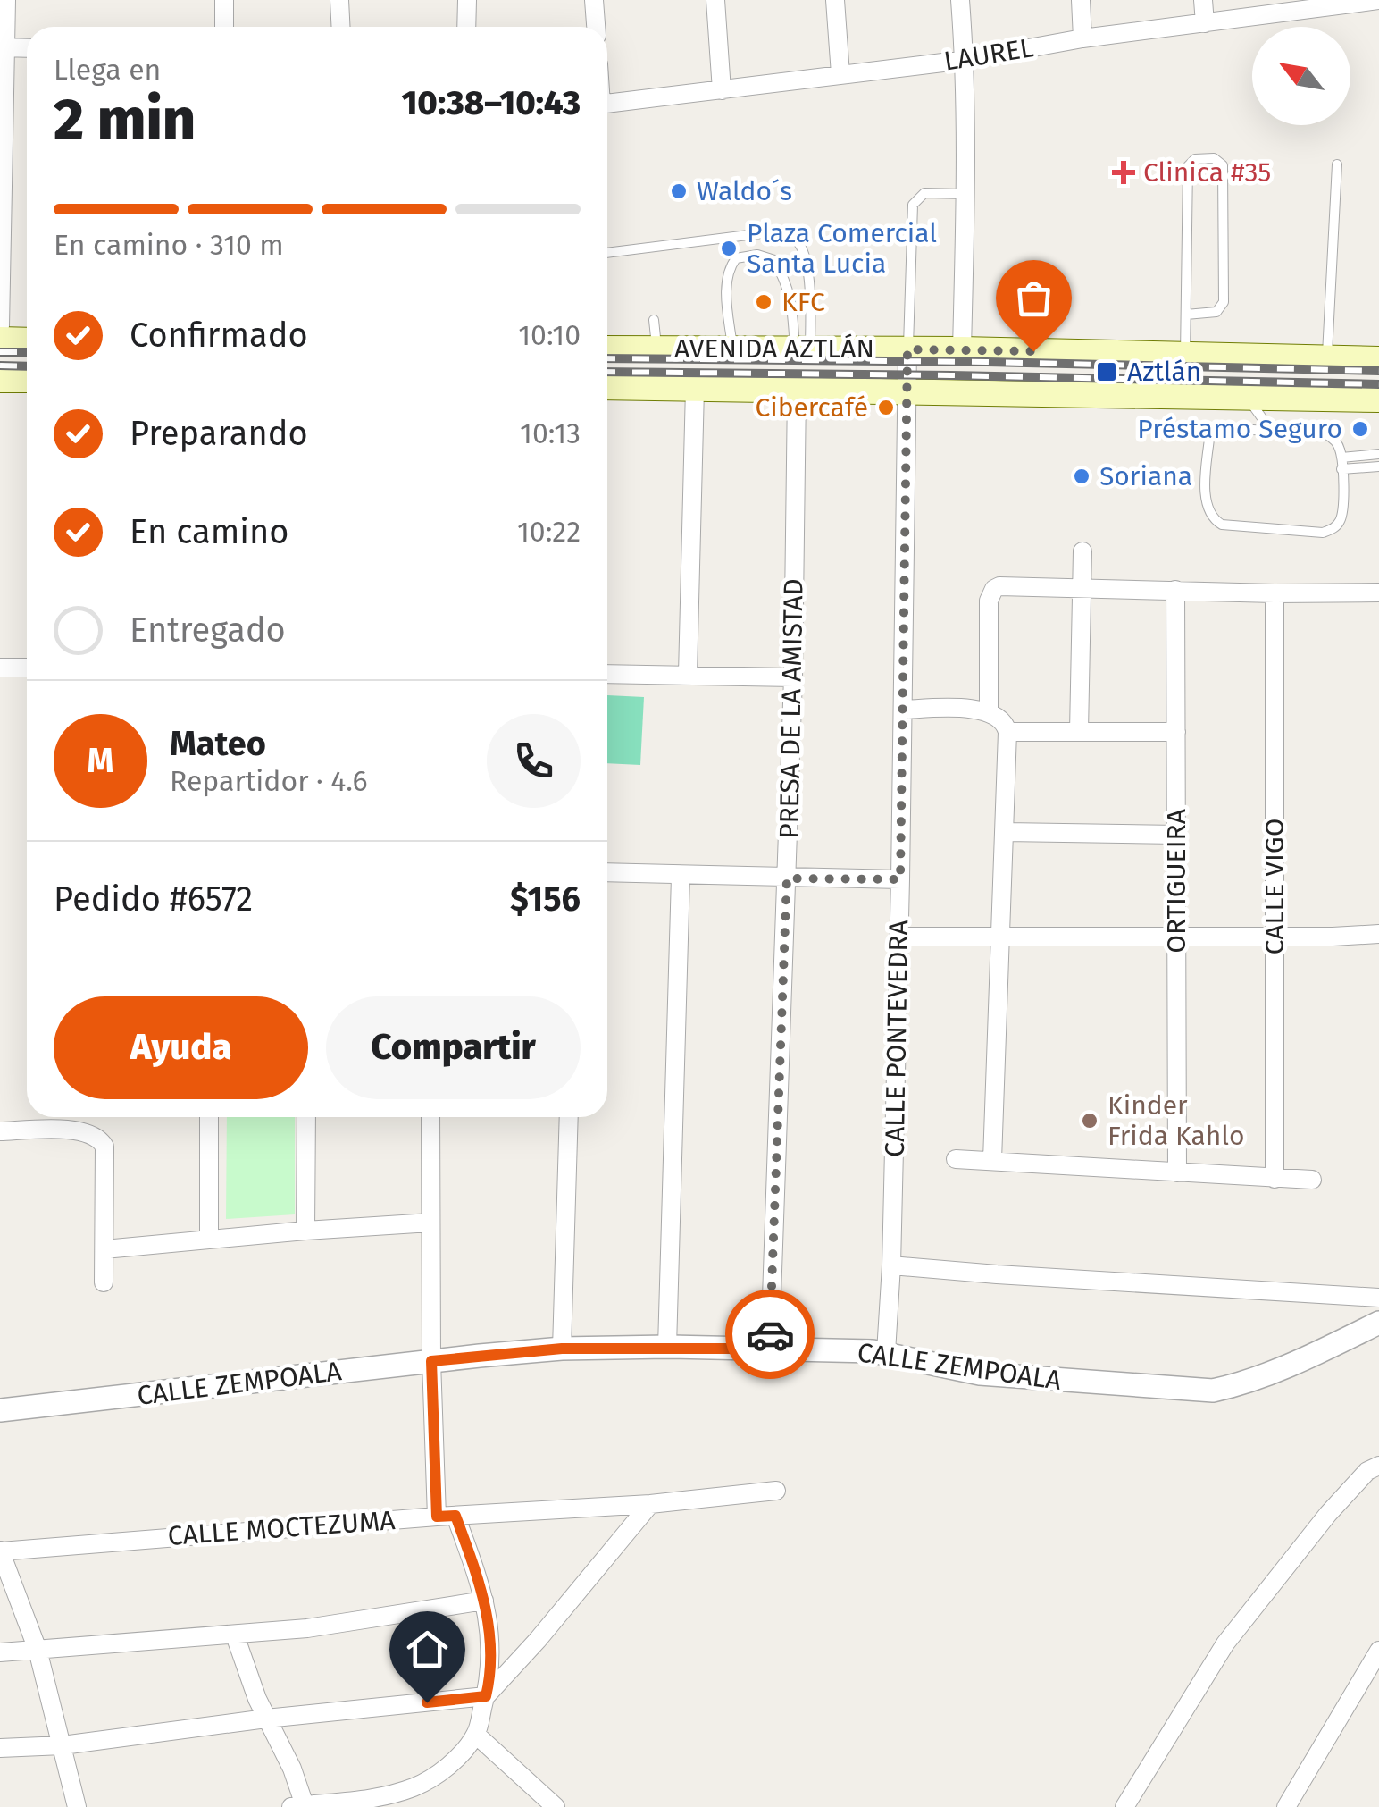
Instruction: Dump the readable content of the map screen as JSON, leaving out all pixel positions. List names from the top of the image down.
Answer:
{
  "streets": {
    "main road": ["AVENIDA AZTLÁN"],
    "street": [
      "LAUREL",
      "PRESA DE LA AMISTAD",
      "ORTIGUEIRA",
      "CALLE VIGO",
      "CALLE PONTEVEDRA",
      "CALLE ZEMPOALA",
      "CALLE MOCTEZUMA"
    ]
  },
  "crossings": [
    ["AVENIDA AZTLÁN", "PRESA DE LA AMISTAD"],
    ["AVENIDA AZTLÁN", "CALLE PONTEVEDRA"],
    ["PRESA DE LA AMISTAD", "CALLE ZEMPOALA"],
    ["CALLE PONTEVEDRA", "CALLE ZEMPOALA"]
  ],
  "places": {
    "health": ["Clinica #35"],
    "other": [
      "Waldo´s",
      "Plaza Comercial Santa Lucia",
      "KFC",
      "Cibercafé",
      "Préstamo Seguro",
      "Soriana",
      "Kinder Frida Kahlo"
    ],
    "transit": ["Aztlán"]
  },
  "north": "top left",
  "page": {
    "heading": ["2 min", "Llega en", "10:38–10:43"],
    "panel": [
      "Mateo",
      "Repartidor · 4.6",
      "Pedido #6572",
      "$156"
    ],
    "bar": "En camino · 310 m",
    "list": [
      ["Confirmado", "10:10"],
      ["Preparando", "10:13"],
      ["En camino", "10:22"],
      "Entregado"
    ],
    "round": "M",
    "buttons": ["Ayuda", "Compartir"]
  }
}
